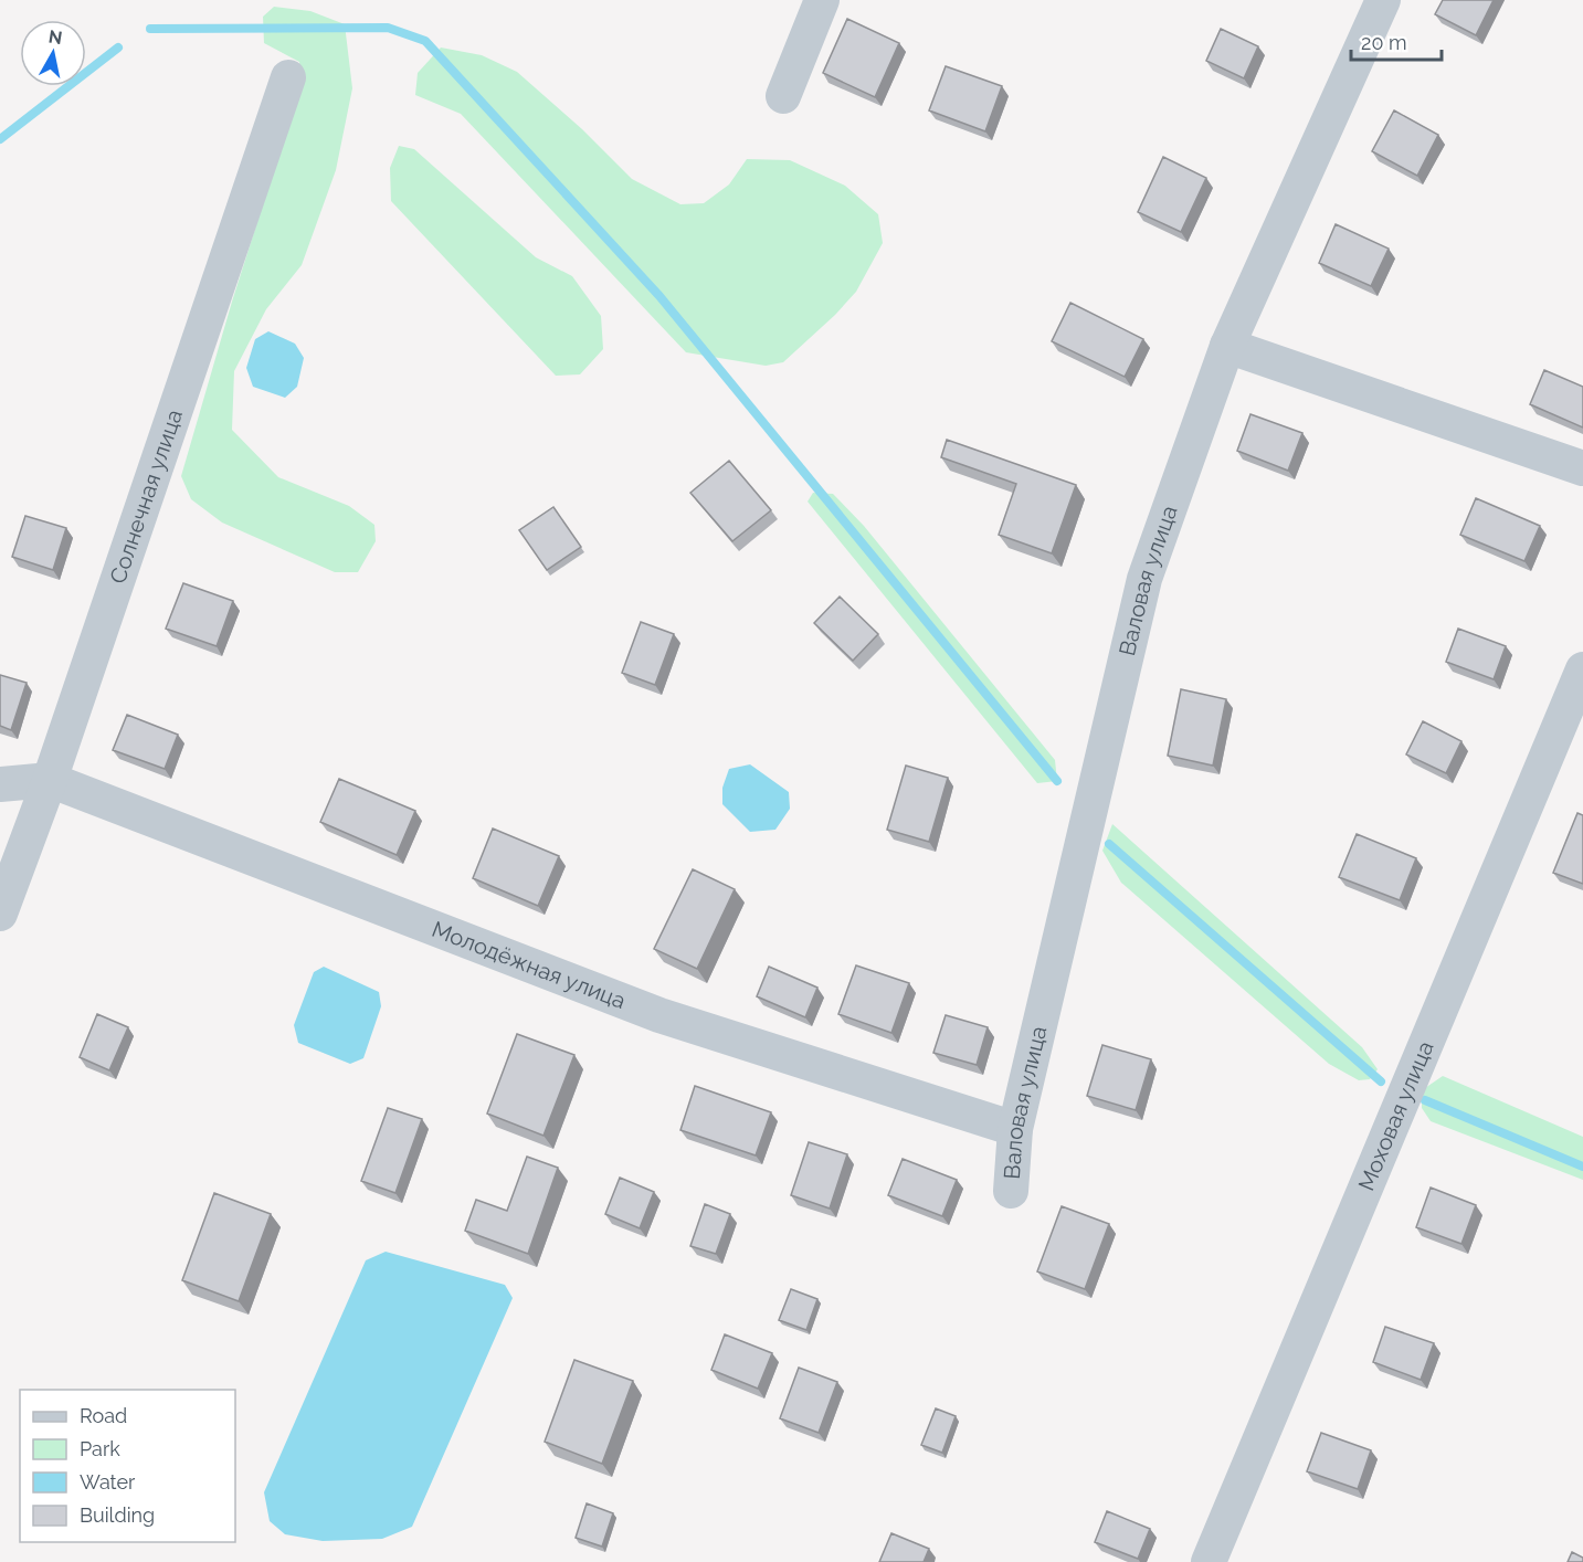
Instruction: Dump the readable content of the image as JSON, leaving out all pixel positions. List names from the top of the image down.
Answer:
{
  "streets": {
    "street": [
      "Солнечная улица",
      "Валовая улица",
      "Молодёжная улица",
      "Моховая улица"
    ]
  },
  "crossings": [
    ["Солнечная улица", "Молодёжная улица"],
    ["Валовая улица", "Молодёжная улица"]
  ],
  "legend": [
    "Road",
    "Park",
    "Water",
    "Building"
  ],
  "scale_bar": "20 m",
  "north": "top"
}
